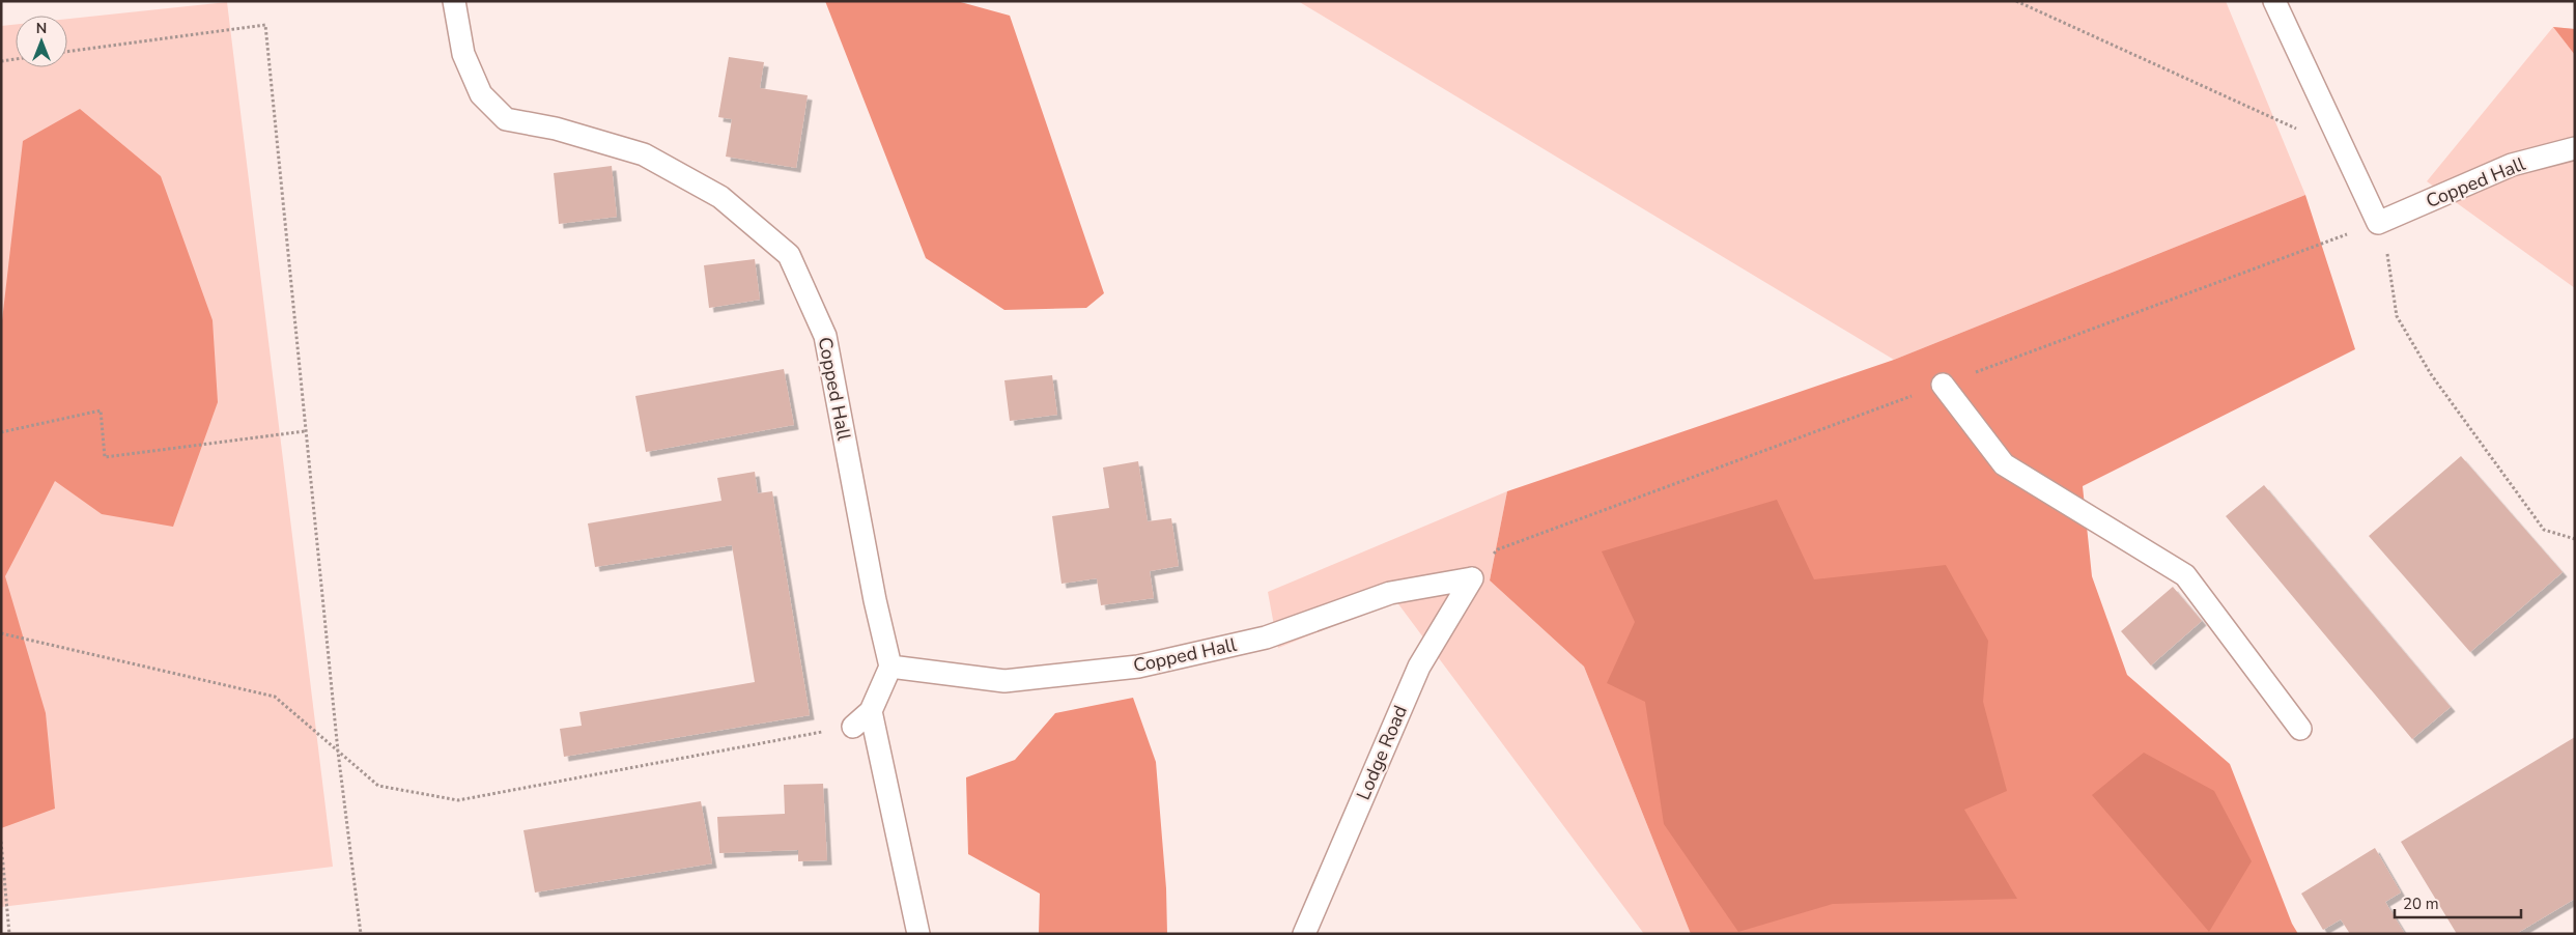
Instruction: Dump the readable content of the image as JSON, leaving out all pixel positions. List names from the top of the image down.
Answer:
{
  "streets": {
    "lane": ["Copped Hall", "Lodge Road"]
  },
  "crossings": [
    ["Copped Hall", "Lodge Road"]
  ],
  "scale_bar": "20 m",
  "north": "top"
}
